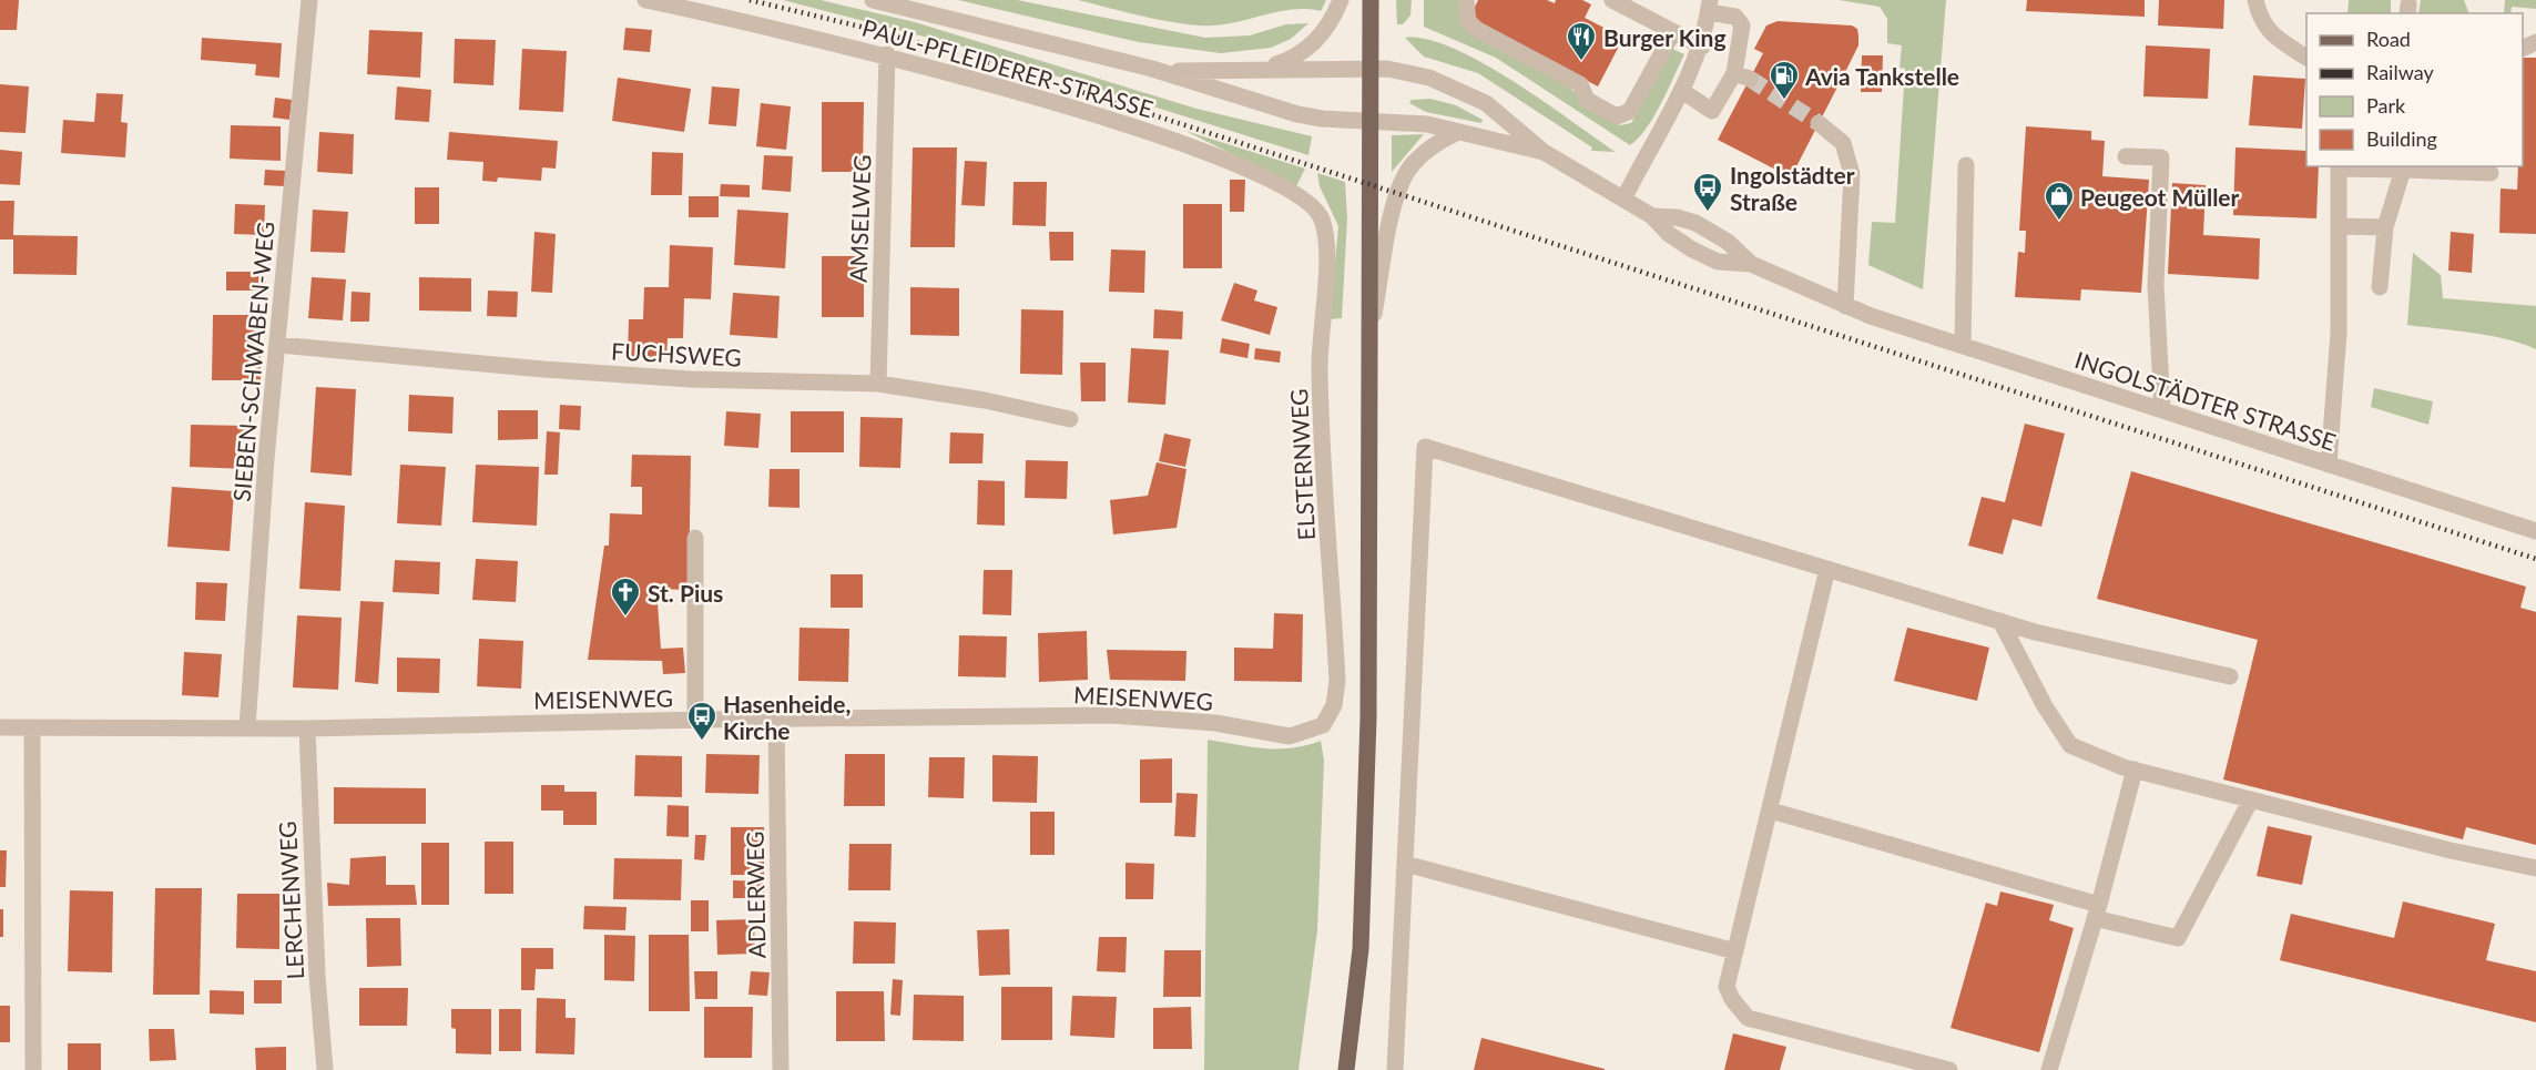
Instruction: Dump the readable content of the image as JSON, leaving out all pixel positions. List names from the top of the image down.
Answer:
{
  "streets": {
    "street": [
      "PAUL-PFLEIDERER-STRASSE",
      "AMSELWEG",
      "FUCHSWEG",
      "SIEBEN-SCHWABEN-WEG",
      "INGOLSTÄDTER STRASSE",
      "ELSTERNWEG",
      "MEISENWEG",
      "ADLERWEG",
      "LERCHENWEG"
    ]
  },
  "crossings": [
    ["PAUL-PFLEIDERER-STRASSE", "AMSELWEG"],
    ["PAUL-PFLEIDERER-STRASSE", "ELSTERNWEG"],
    ["AMSELWEG", "FUCHSWEG"],
    ["FUCHSWEG", "SIEBEN-SCHWABEN-WEG"],
    ["SIEBEN-SCHWABEN-WEG", "MEISENWEG"],
    ["ELSTERNWEG", "MEISENWEG"],
    ["MEISENWEG", "ADLERWEG"],
    ["MEISENWEG", "LERCHENWEG"]
  ],
  "places": {
    "restaurant": ["Burger King"],
    "fuel station": ["Avia Tankstelle"],
    "bus stop": ["Ingolstädter Straße", "Hasenheide, Kirche"],
    "shop": ["Peugeot Müller"],
    "church": ["St. Pius"]
  },
  "legend": [
    "Road",
    "Railway",
    "Park",
    "Building"
  ]
}
